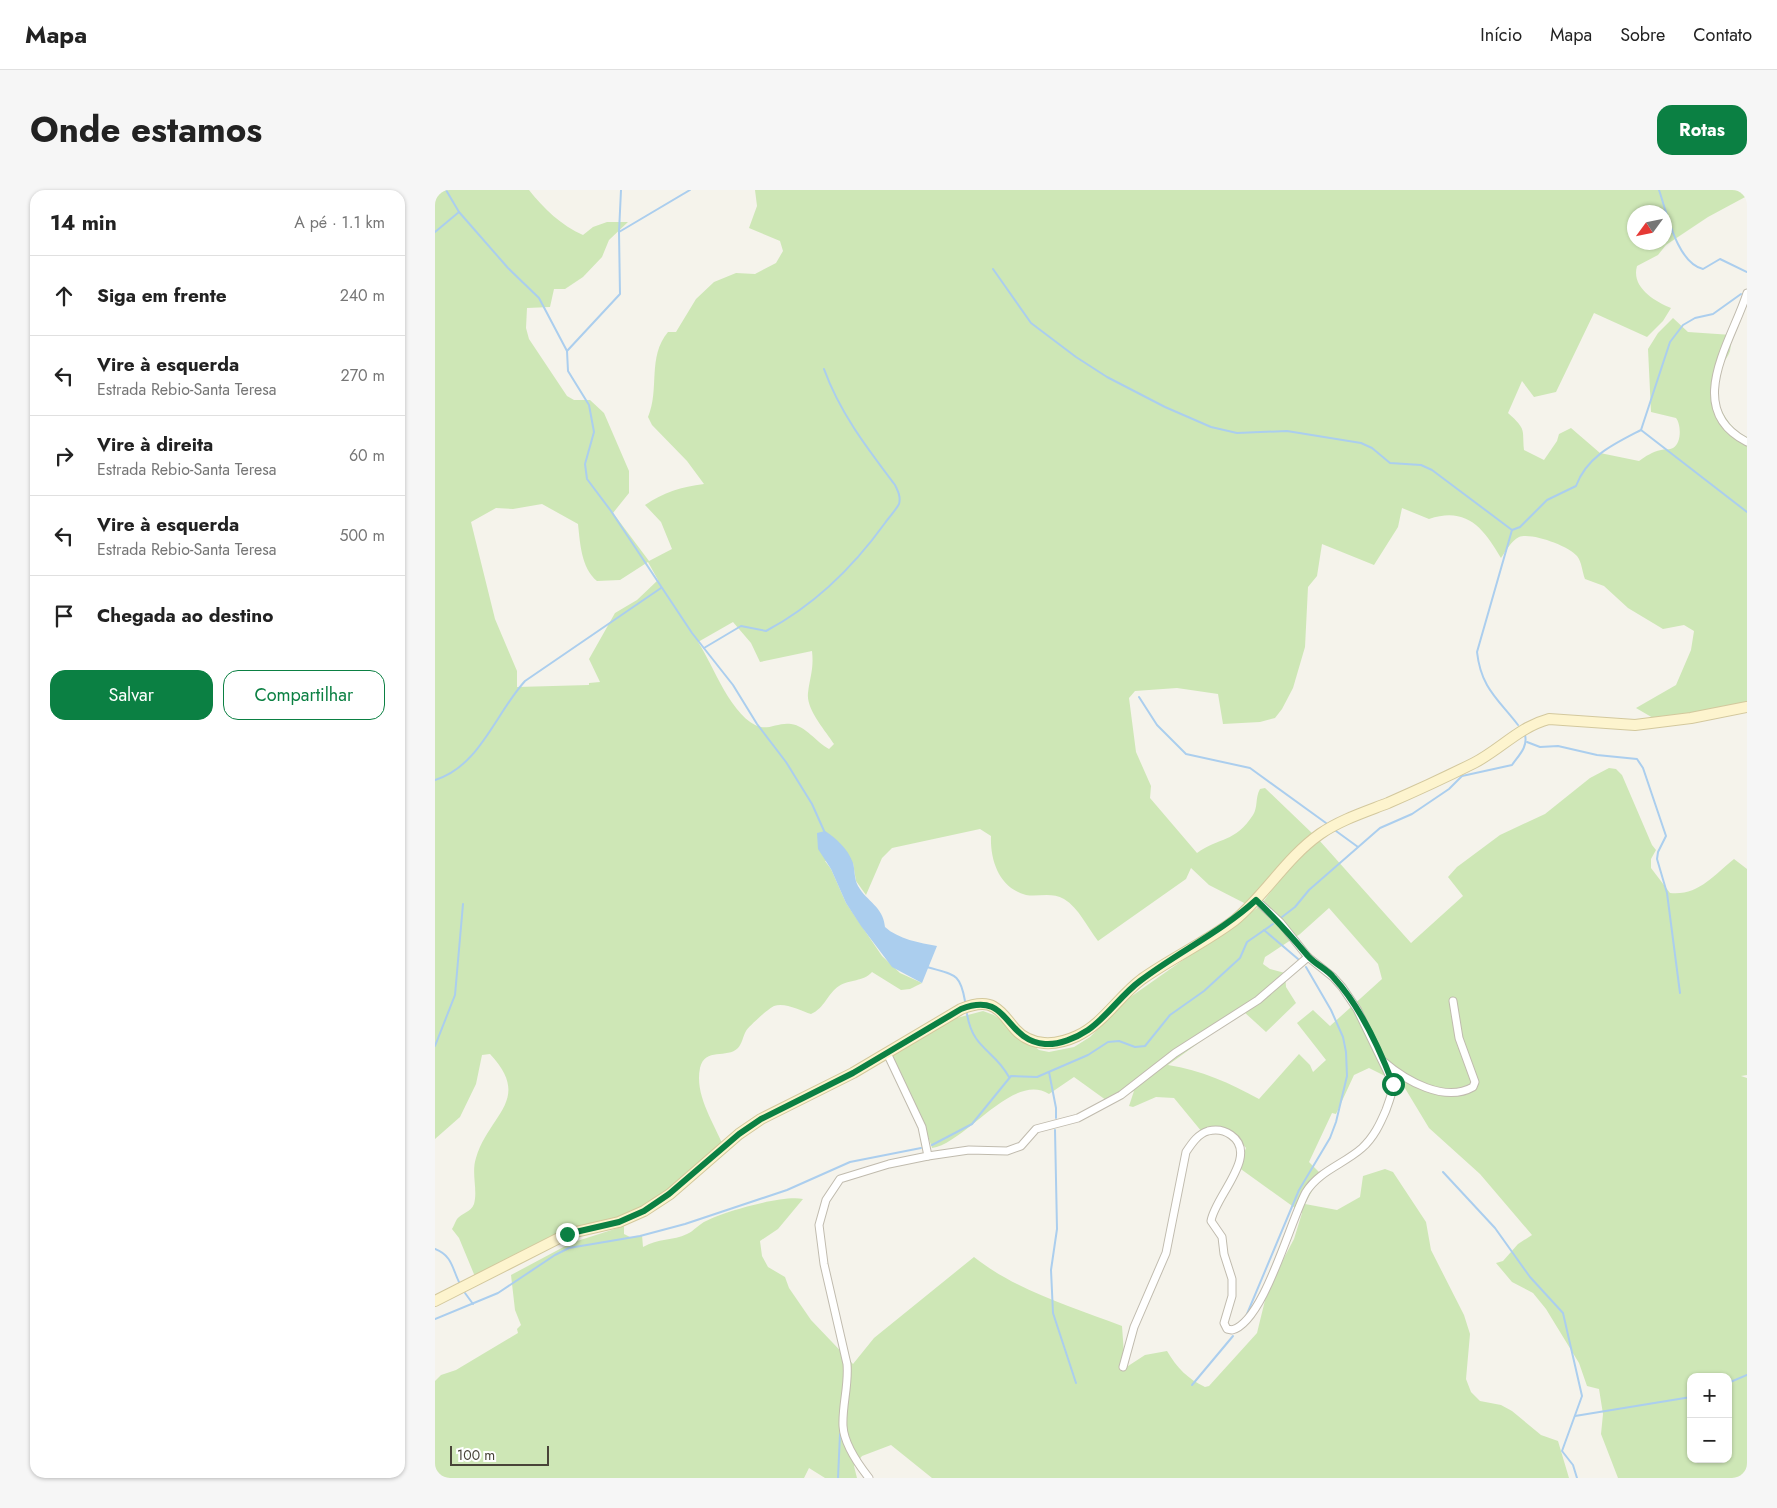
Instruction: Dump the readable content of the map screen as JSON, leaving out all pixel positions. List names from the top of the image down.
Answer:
{
  "scale_bar": "100 m",
  "north": "bottom left",
  "page": {
    "header": "Mapa",
    "nav": [
      "Início",
      "Mapa",
      "Sobre",
      "Contato"
    ],
    "title": "Onde estamos",
    "buttons": [
      "Rotas",
      ["Salvar", "Compartilhar"]
    ],
    "heading": ["14 min", "A pé · 1.1 km"],
    "list": [
      ["Siga em frente", "240 m"],
      ["Vire à esquerda", "Estrada Rebio-Santa Teresa", "270 m"],
      ["Vire à direita", "Estrada Rebio-Santa Teresa", "60 m"],
      ["Vire à esquerda", "Estrada Rebio-Santa Teresa", "500 m"],
      "Chegada ao destino"
    ],
    "map_buttons": ["+", "−"],
    "scale": "100 m"
  }
}
